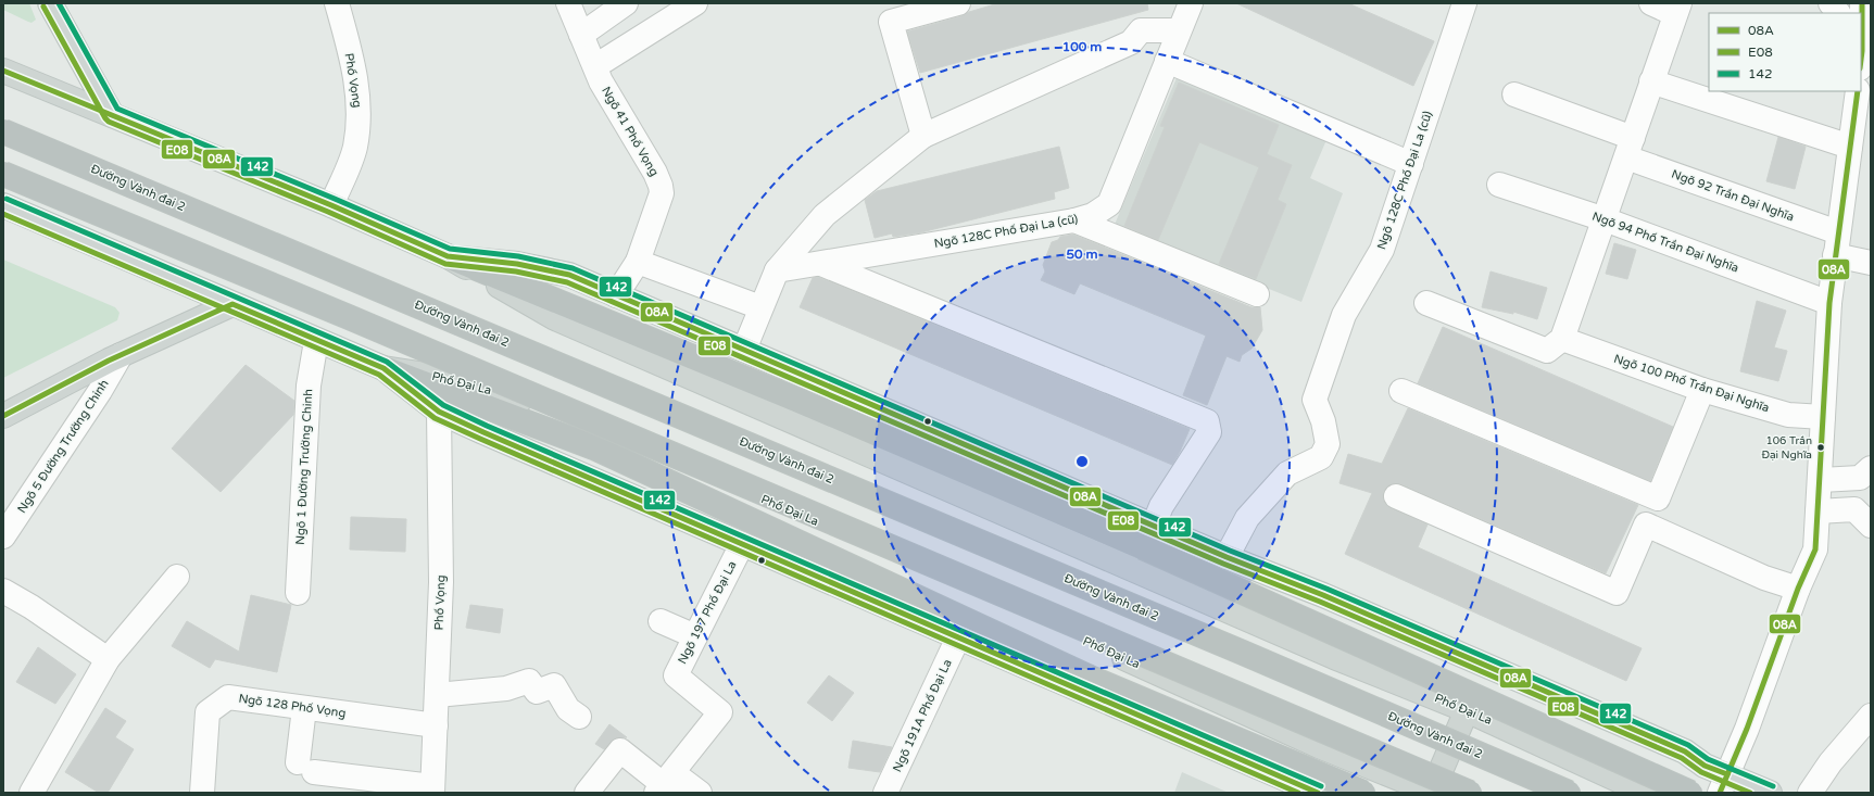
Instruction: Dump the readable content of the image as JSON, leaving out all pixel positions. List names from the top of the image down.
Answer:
{
  "streets": {
    "highway": ["Đường Vành đai 2"],
    "main road": ["Phố Đại La"],
    "street": [
      "Phố Vọng",
      "Ngõ 41 Phố Vọng",
      "Ngõ 128C Phố Đại La (cũ)",
      "Ngõ 92 Trần Đại Nghĩa",
      "Ngõ 94 Phố Trần Đại Nghĩa",
      "Ngõ 100 Phố Trần Đại Nghĩa",
      "Ngõ 5 Đường Trường Chinh",
      "Ngõ 1 Đường Trường Chinh",
      "Ngõ 197 Phố Đại La",
      "Ngõ 128 Phố Vọng",
      "Ngõ 191A Phố Đại La"
    ]
  },
  "crossings": [
    ["Phố Vọng", "Phố Đại La"],
    ["Phố Vọng", "Ngõ 128 Phố Vọng"],
    ["Ngõ 41 Phố Vọng", "Phố Đại La"],
    ["Ngõ 128C Phố Đại La (cũ)", "Phố Đại La"],
    ["Phố Đại La", "Ngõ 197 Phố Đại La"],
    ["Phố Đại La", "Ngõ 191A Phố Đại La"]
  ],
  "places": ["106 Trần Đại Nghĩa"],
  "lines": ["transit line 08A", "transit line 142", "transit line E08"],
  "legend": ["08A", "E08", "142"],
  "rings": ["100 m", "50 m"]
}
